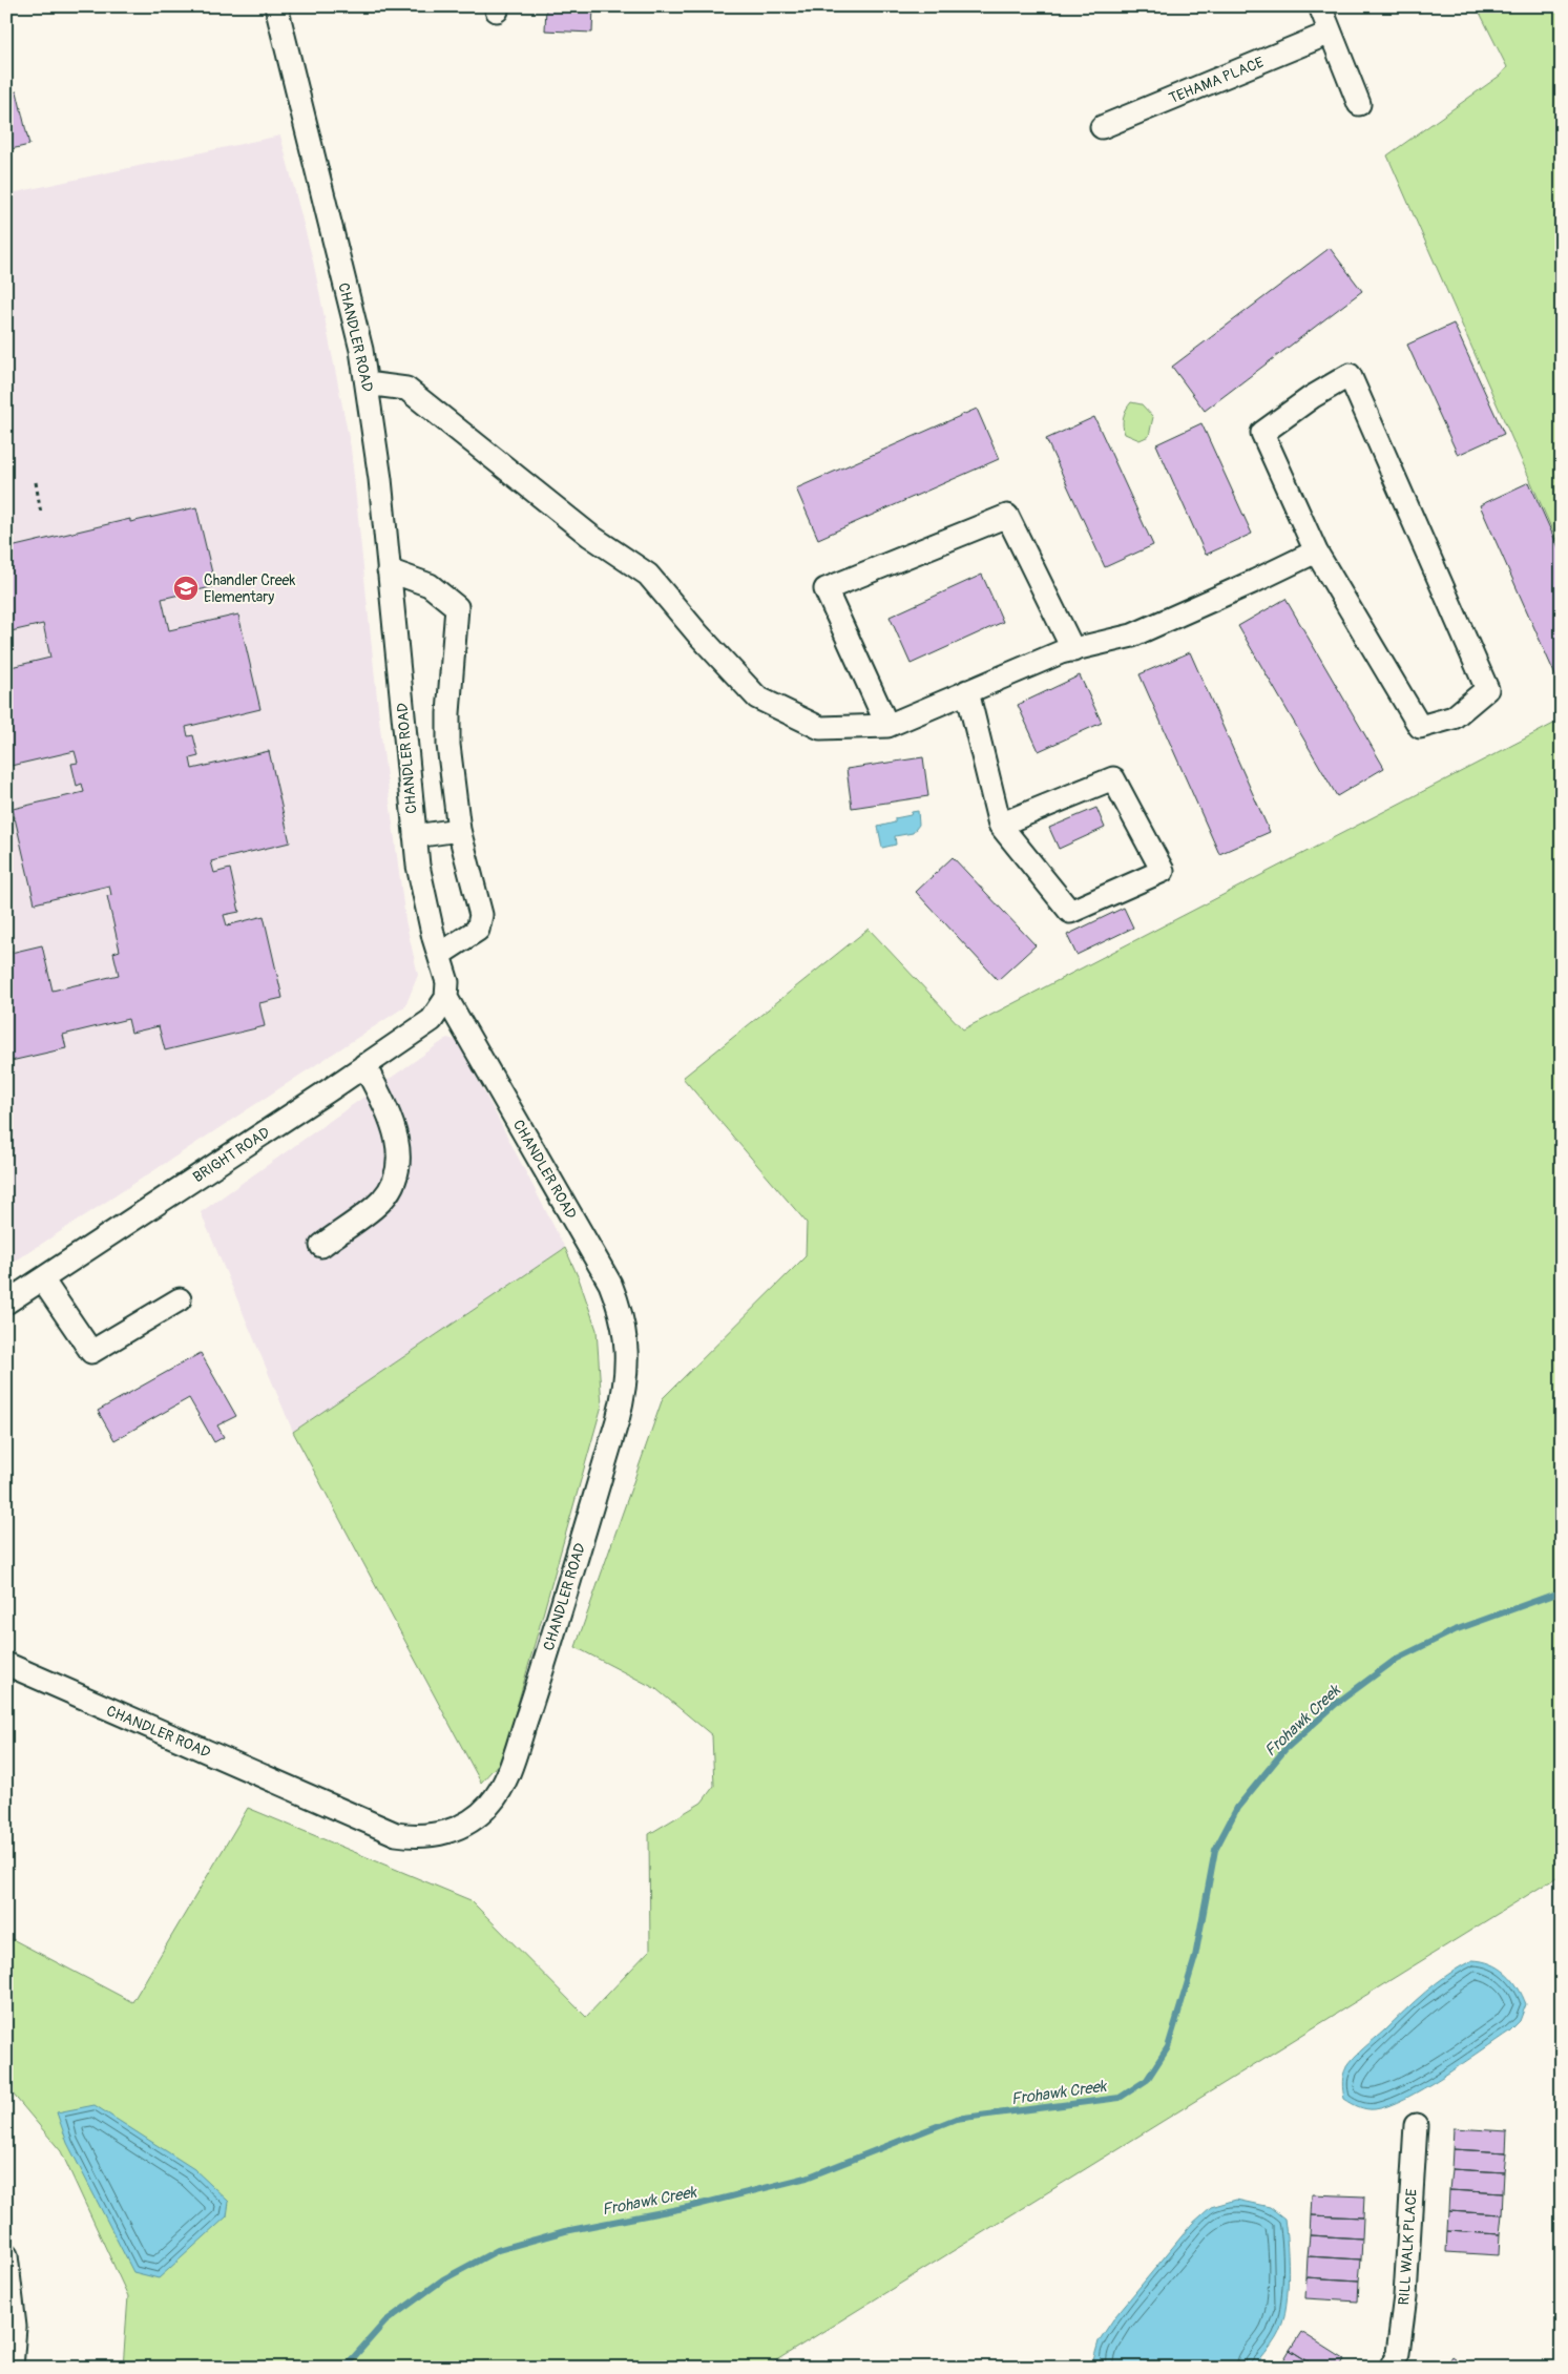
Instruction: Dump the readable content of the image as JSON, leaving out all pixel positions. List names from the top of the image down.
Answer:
{
  "streets": {
    "street": [
      "TEHAMA PLACE",
      "CHANDLER ROAD",
      "BRIGHT ROAD",
      "RILL WALK PLACE"
    ]
  },
  "crossings": [
    ["CHANDLER ROAD", "BRIGHT ROAD"]
  ],
  "water": ["Frohawk Creek"],
  "places": {
    "school or university": ["Chandler Creek Elementary"]
  }
}
